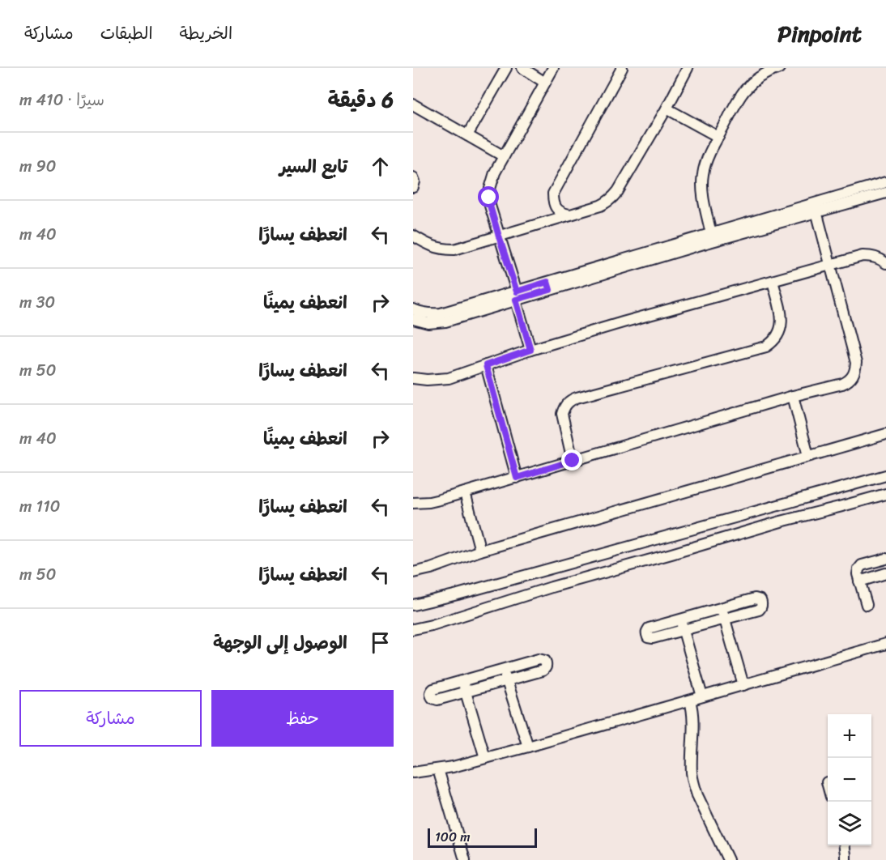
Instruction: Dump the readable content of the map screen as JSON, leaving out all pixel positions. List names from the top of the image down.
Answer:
{
  "scale_bar": "100 m",
  "page": {
    "header": "Pinpoint",
    "nav": ["الخريطة", "الطبقات", "مشاركة"],
    "heading": ["6 دقيقة", "سيرًا · 410 m"],
    "list": [
      ["تابع السير", "90 m"],
      ["انعطف يسارًا", "40 m"],
      ["انعطف يمينًا", "30 m"],
      ["انعطف يسارًا", "50 m"],
      ["انعطف يمينًا", "40 m"],
      ["انعطف يسارًا", "110 m"],
      ["انعطف يسارًا", "50 m"],
      "الوصول إلى الوجهة"
    ],
    "buttons": ["حفظ", "مشاركة"],
    "map_buttons": ["+", "−"],
    "scale": "100 m"
  }
}
